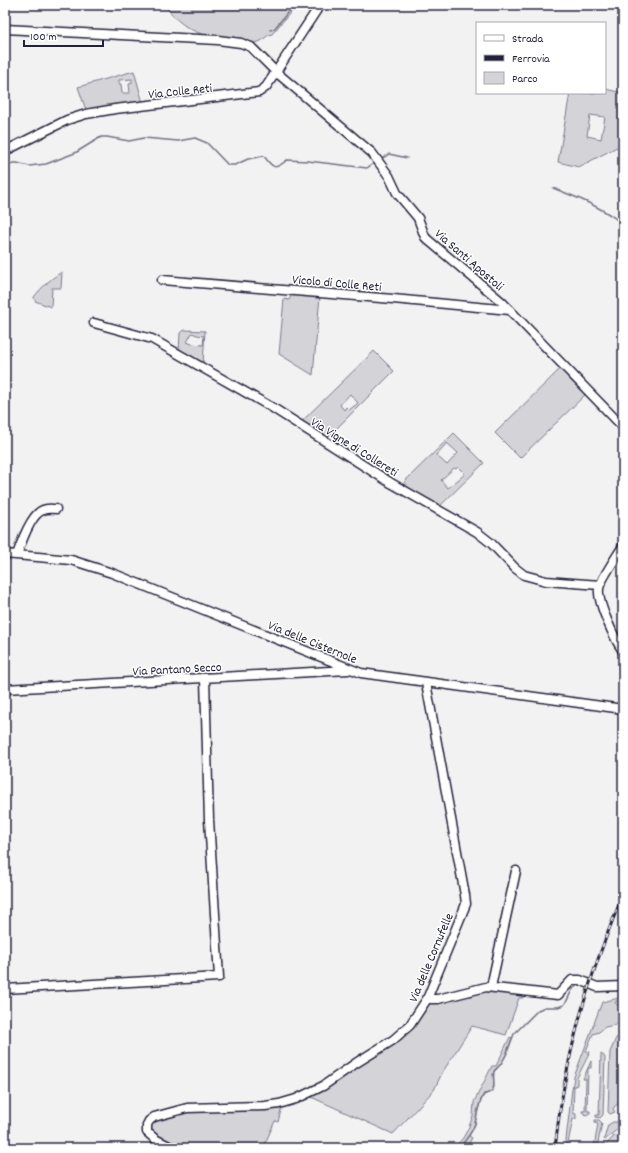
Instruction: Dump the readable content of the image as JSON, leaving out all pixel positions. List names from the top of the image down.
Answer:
{
  "streets": {
    "street": [
      "Via Colle Reti",
      "Via Santi Apostoli",
      "Vicolo di Colle Reti",
      "Via Vigne di Collereti",
      "Via delle Cisternole",
      "Via Pantano Secco",
      "Via delle Cornufelle"
    ]
  },
  "crossings": [
    ["Via Colle Reti", "Via Santi Apostoli"],
    ["Via Santi Apostoli", "Vicolo di Colle Reti"],
    ["Via delle Cisternole", "Via Pantano Secco"],
    ["Via delle Cisternole", "Via delle Cornufelle"]
  ],
  "legend": ["Strada", "Ferrovia", "Parco"],
  "scale_bar": "100 m"
}
